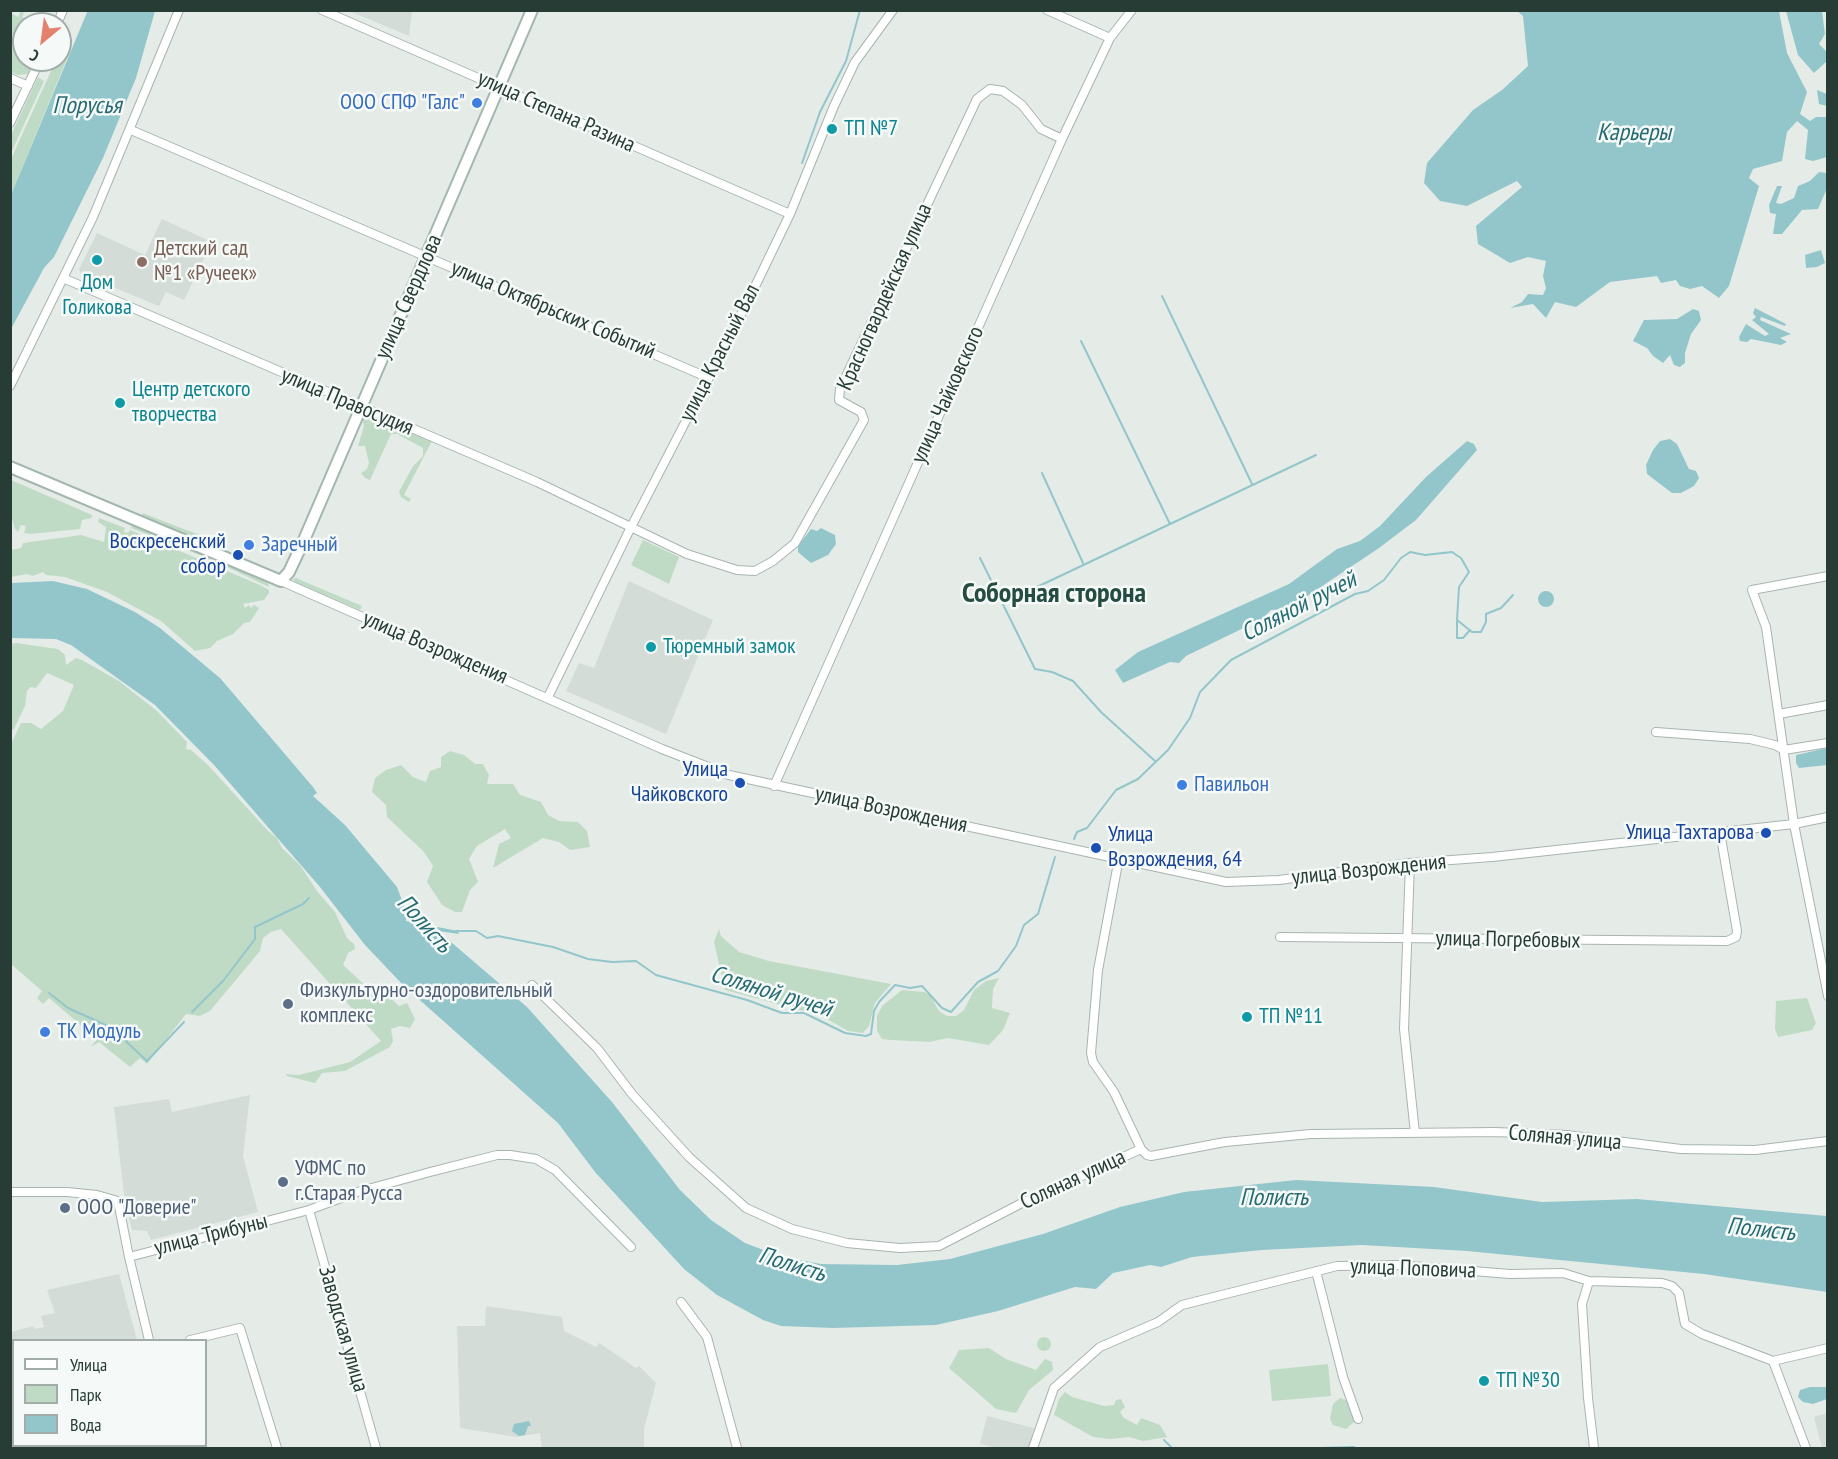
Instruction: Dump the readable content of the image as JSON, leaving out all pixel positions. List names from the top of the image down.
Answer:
{
  "streets": {
    "street": [
      "улица Степана Разина",
      "улица Свердлова",
      "Красногвардейская улица",
      "улица Октябрьских Событий",
      "улица Красный Вал",
      "улица Чайковского",
      "улица Правосудия",
      "улица Возрождения",
      "улица Погребовых",
      "Соляная улица",
      "улица Трибуны",
      "улица Поповича",
      "Заводская улица"
    ]
  },
  "crossings": [
    ["улица Степана Разина", "улица Свердлова"],
    ["улица Степана Разина", "улица Красный Вал"],
    ["улица Свердлова", "улица Октябрьских Событий"],
    ["улица Свердлова", "улица Правосудия"],
    ["улица Свердлова", "улица Возрождения"],
    ["Красногвардейская улица", "улица Красный Вал"],
    ["Красногвардейская улица", "улица Чайковского"],
    ["Красногвардейская улица", "улица Правосудия"],
    ["улица Октябрьских Событий", "улица Красный Вал"],
    ["улица Красный Вал", "улица Правосудия"],
    ["улица Красный Вал", "улица Возрождения"],
    ["улица Чайковского", "улица Возрождения"],
    ["улица Возрождения", "улица Погребовых"],
    ["улица Трибуны", "Заводская улица"]
  ],
  "districts": ["Соборная сторона"],
  "water": [
    "Порусья",
    "Карьеры",
    "Соляной ручей",
    "Полисть"
  ],
  "places": [
    "ООО СПФ \"Галс\"",
    "ТП №7",
    "Дом Голикова",
    "Детский сад №1 «Ручеек»",
    "Центр детского творчества",
    "Заречный",
    "Воскресенский собор",
    "Тюремный замок",
    "Улица Чайковского",
    "Павильон",
    "Улица Тахтарова",
    "Улица Возрождения, 64",
    "Физкультурно-оздоровительный комплекс",
    "ТП №11",
    "ТК Модуль",
    "УФМС по г.Старая Русса",
    "ООО \"Доверие\"",
    "ТП №30"
  ],
  "legend": ["Улица", "Парк", "Вода"],
  "north": "bottom left"
}
